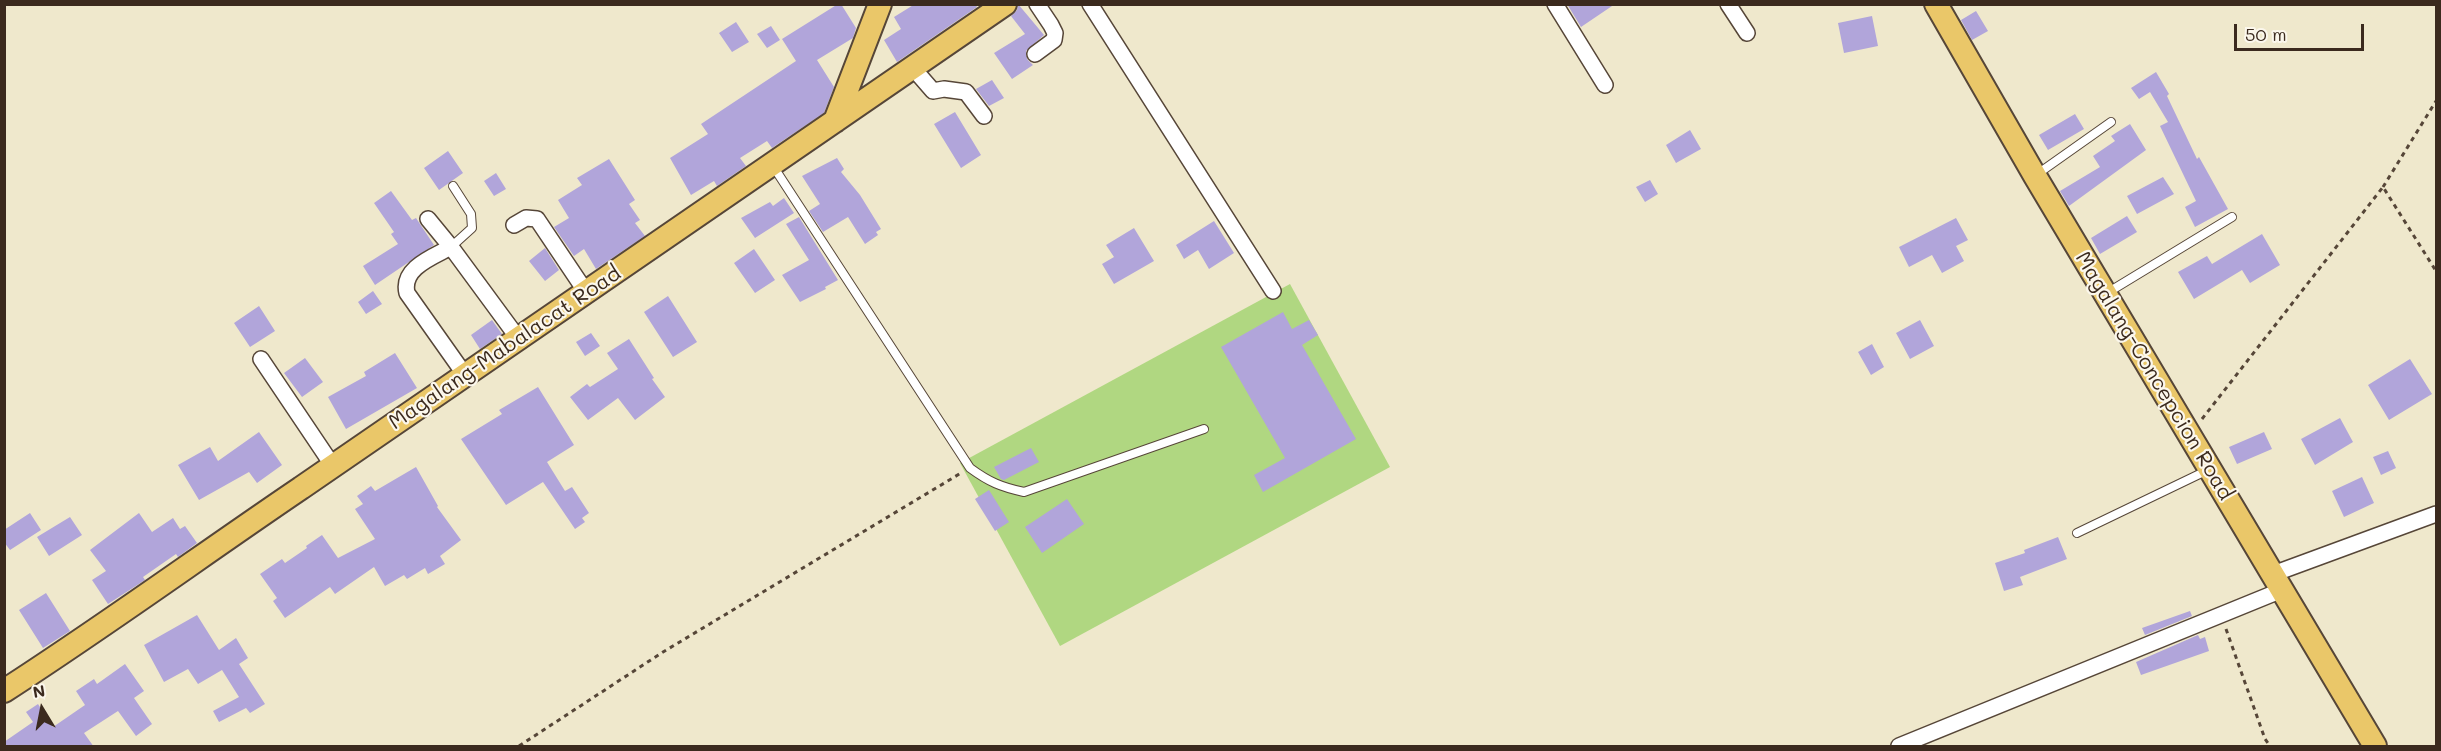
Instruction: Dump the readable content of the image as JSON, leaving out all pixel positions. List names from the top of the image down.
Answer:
{
  "streets": {
    "main road": ["Magalang-Mabalacat Road", "Magalang-Concepcion Road"]
  },
  "scale_bar": "50 m",
  "north": "top"
}
